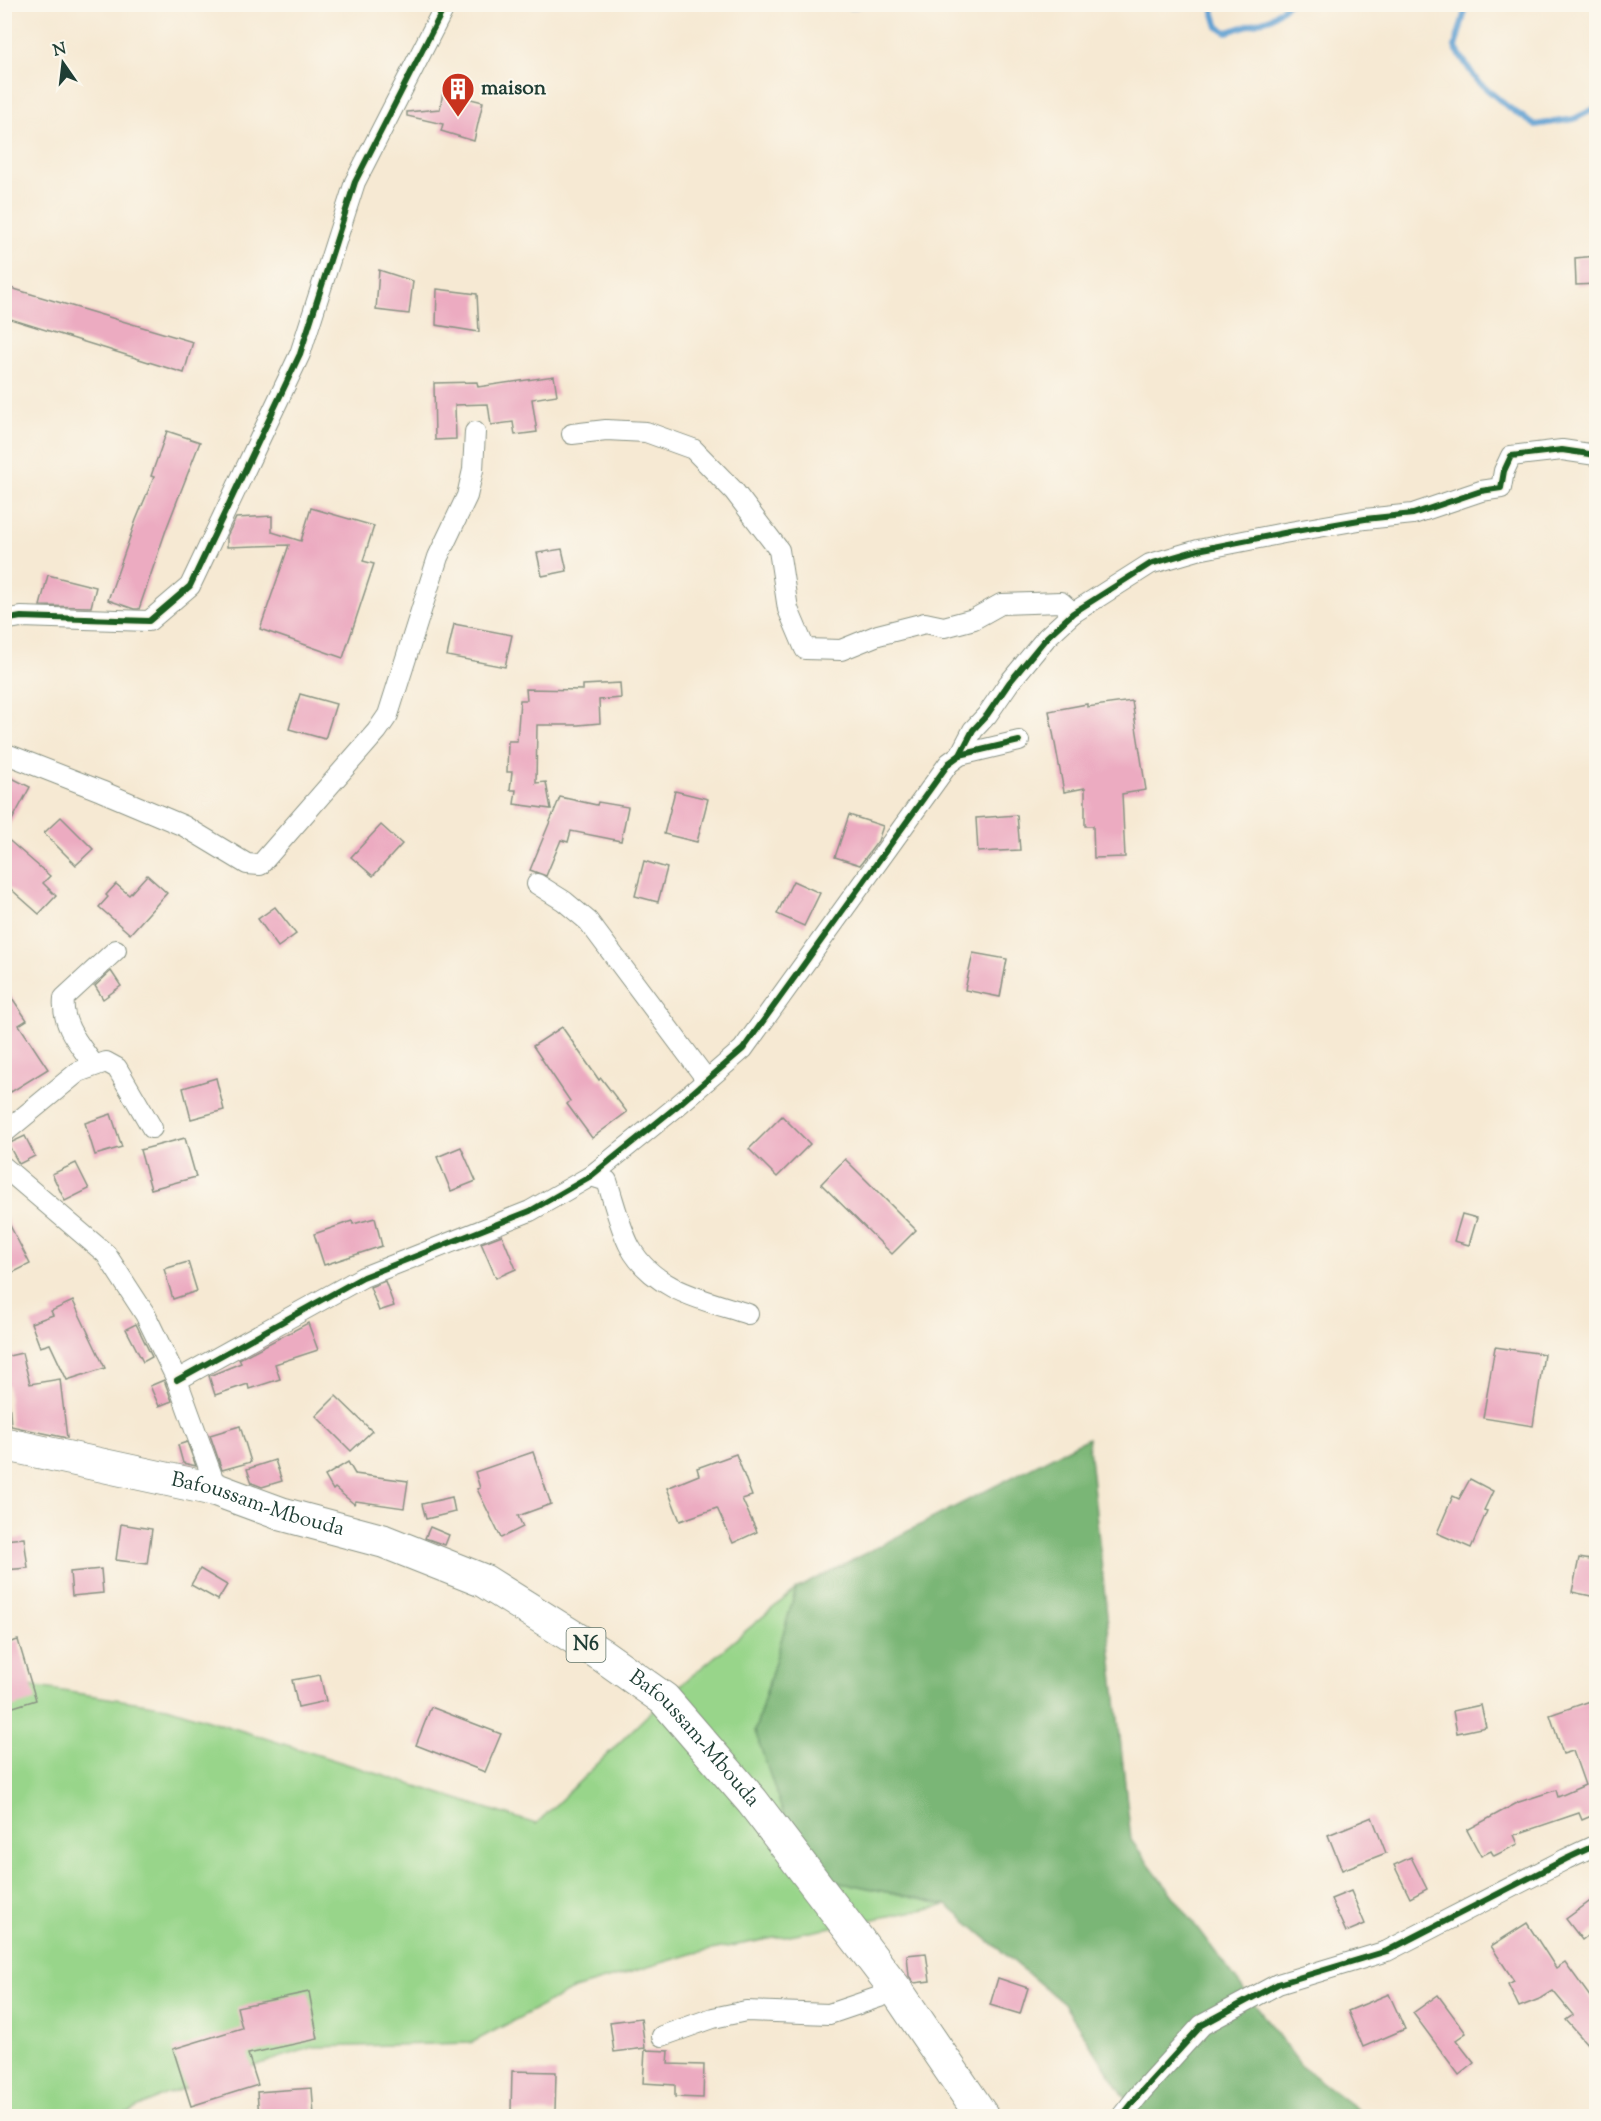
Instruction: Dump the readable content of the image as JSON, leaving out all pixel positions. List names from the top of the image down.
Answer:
{
  "streets": {
    "highway": ["Bafoussam-Mbouda", "N6"]
  },
  "places": {
    "building": ["maison"]
  },
  "north": "top"
}
